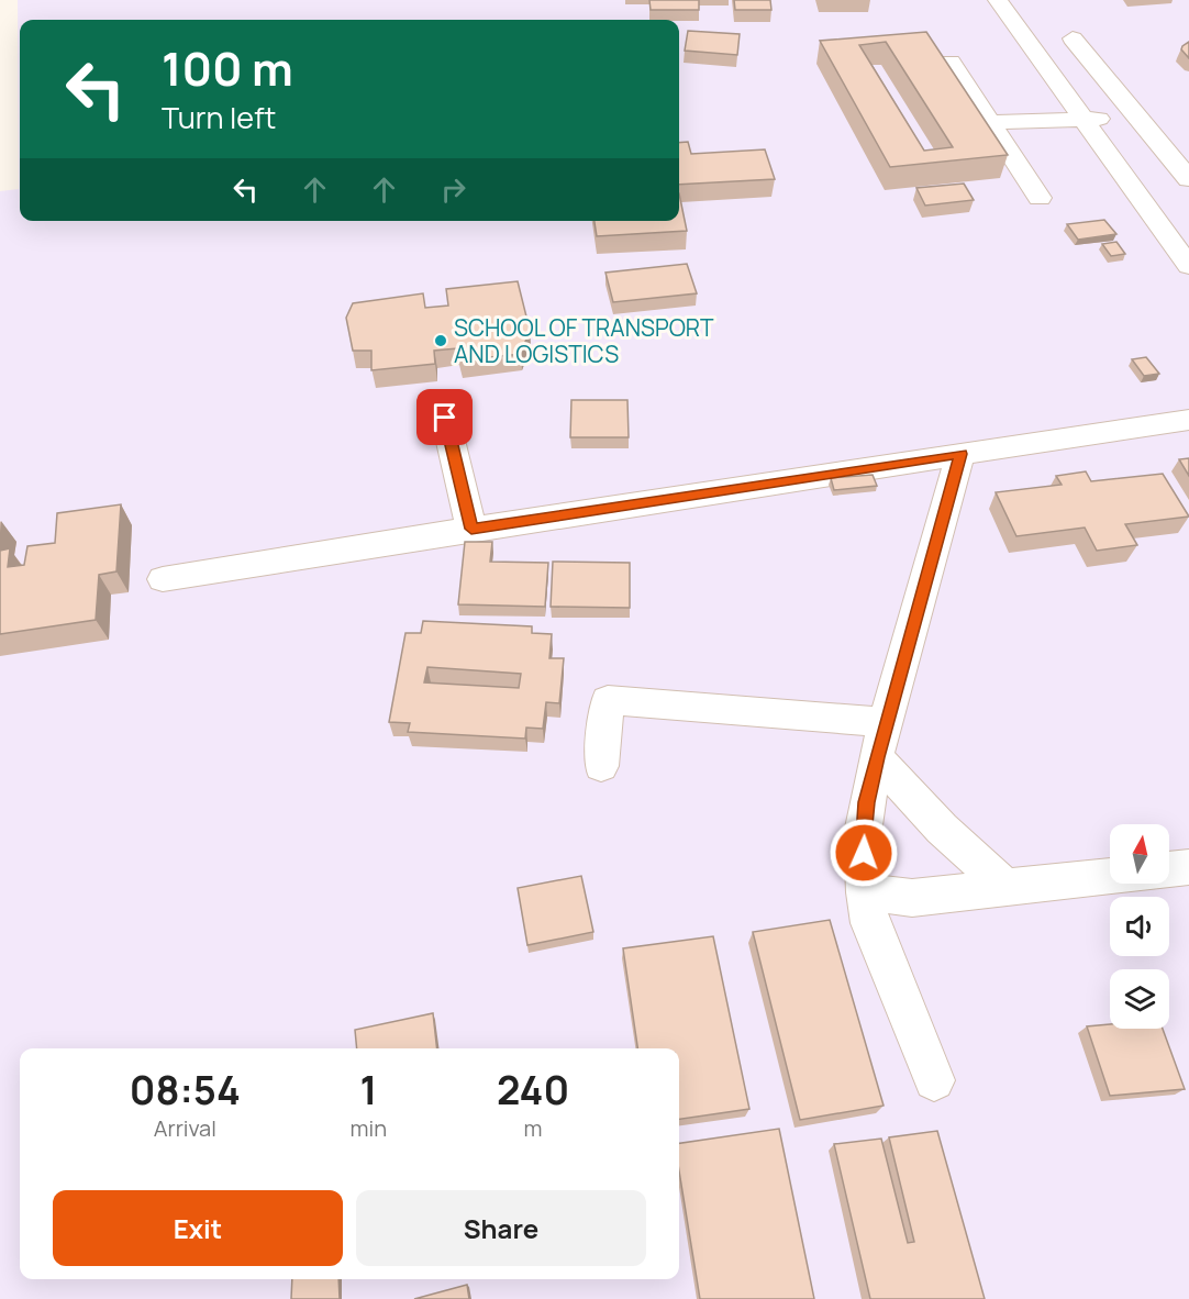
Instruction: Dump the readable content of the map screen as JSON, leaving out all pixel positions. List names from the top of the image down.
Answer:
{
  "places": ["SCHOOL OF TRANSPORT AND LOGISTICS"],
  "north": "top",
  "page": {
    "turn": ["100 m", "Turn left"],
    "eta": [
      "08:54",
      "Arrival",
      "1",
      "min",
      "240",
      "m"
    ],
    "buttons": ["Exit", "Share"]
  }
}
